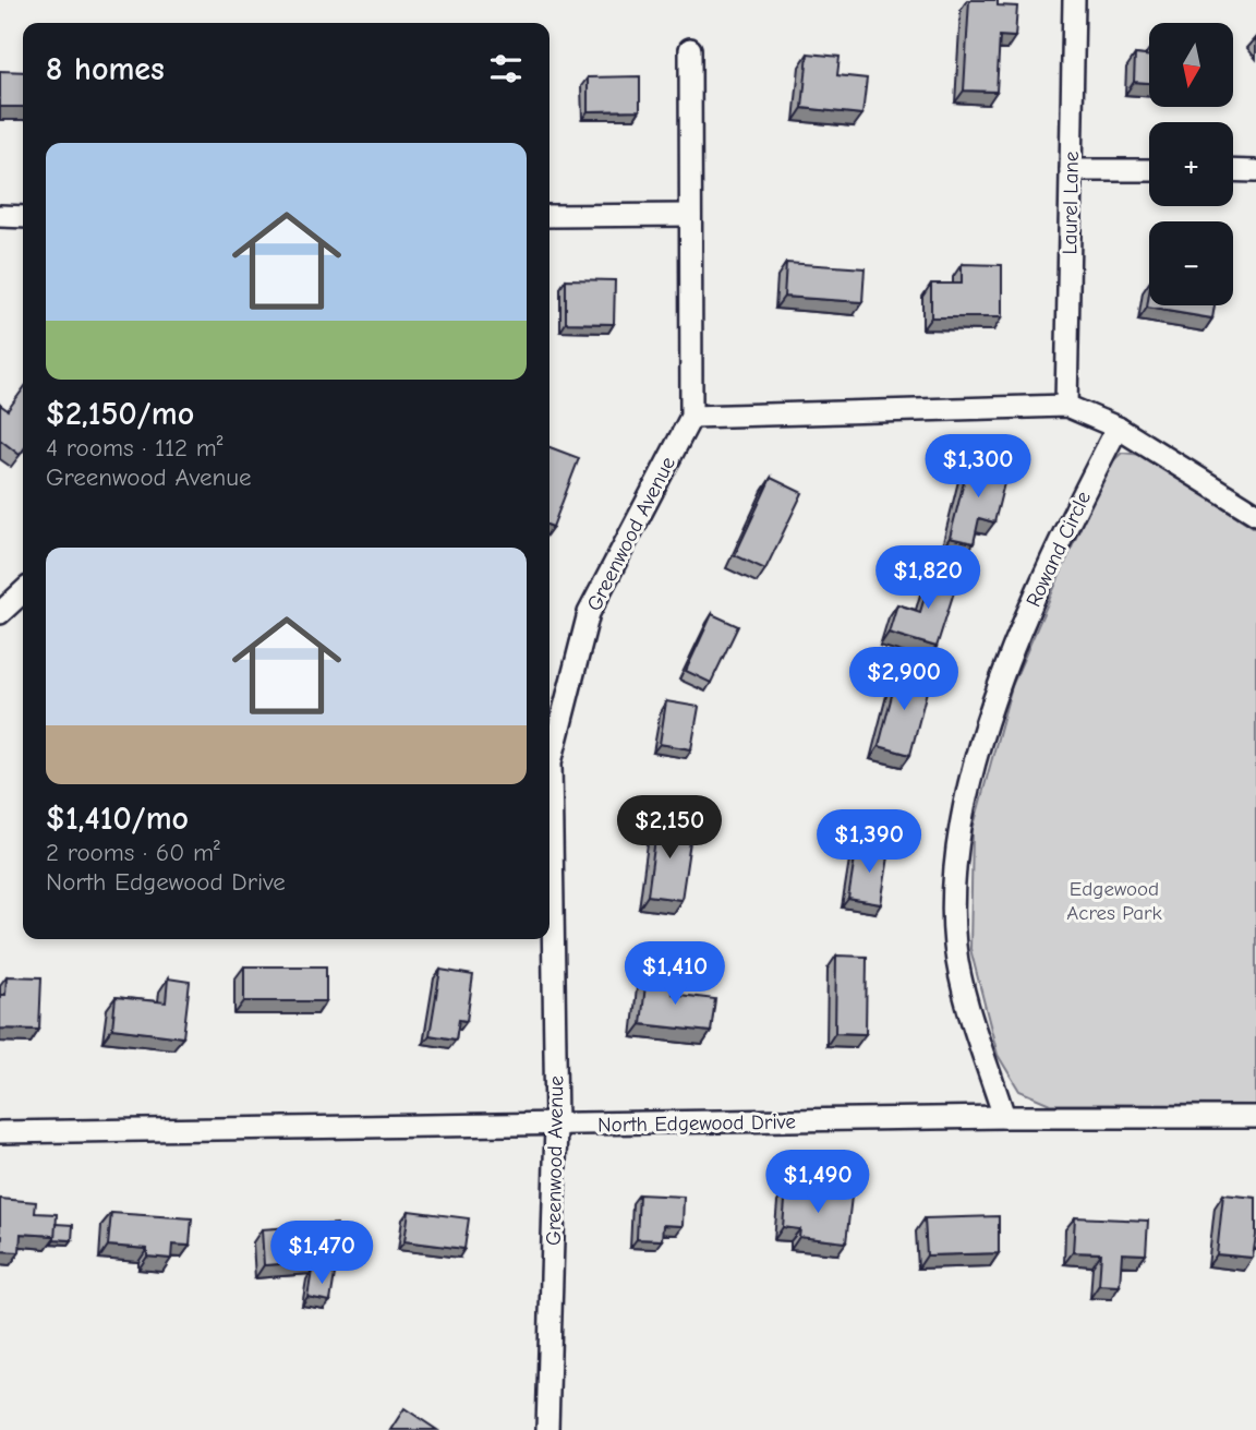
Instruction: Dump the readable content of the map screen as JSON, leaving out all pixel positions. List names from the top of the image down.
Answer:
{
  "streets": {
    "street": [
      "Laurel Lane",
      "Greenwood Avenue",
      "Rowand Circle",
      "North Edgewood Drive"
    ]
  },
  "crossings": [
    ["Greenwood Avenue", "North Edgewood Drive"],
    ["Rowand Circle", "North Edgewood Drive"]
  ],
  "parks": ["Edgewood Acres Park"],
  "north": "bottom",
  "page": {
    "map_buttons": ["+", "−"],
    "heading": "8 homes",
    "list": [
      {
        "name": "$2,150/mo",
        "note": "4 rooms · 112 m² · Greenwood Avenue"
      },
      {
        "name": "$1,410/mo",
        "note": "2 rooms · 60 m² · North Edgewood Drive"
      }
    ],
    "price": [
      "$1,300",
      "$1,820",
      "$2,900",
      "$2,150",
      "$1,390",
      "$1,410",
      "$1,490",
      "$1,470"
    ]
  }
}
